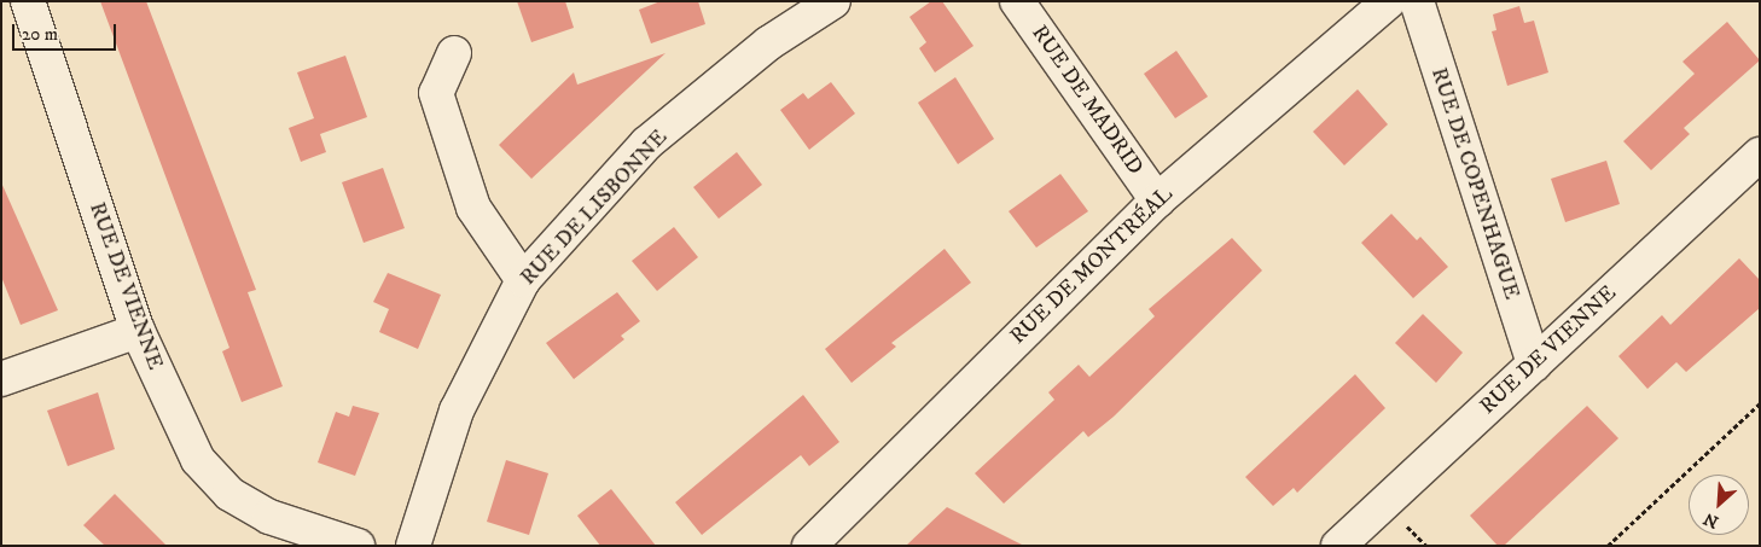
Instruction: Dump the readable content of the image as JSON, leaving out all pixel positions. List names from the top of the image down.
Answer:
{
  "streets": {
    "street": [
      "RUE DE MADRID",
      "RUE DE COPENHAGUE",
      "RUE DE LISBONNE",
      "RUE DE MONTRÉAL",
      "RUE DE VIENNE"
    ]
  },
  "crossings": [
    ["RUE DE MADRID", "RUE DE MONTRÉAL"],
    ["RUE DE COPENHAGUE", "RUE DE VIENNE"]
  ],
  "scale_bar": "20 m",
  "north": "bottom left"
}
